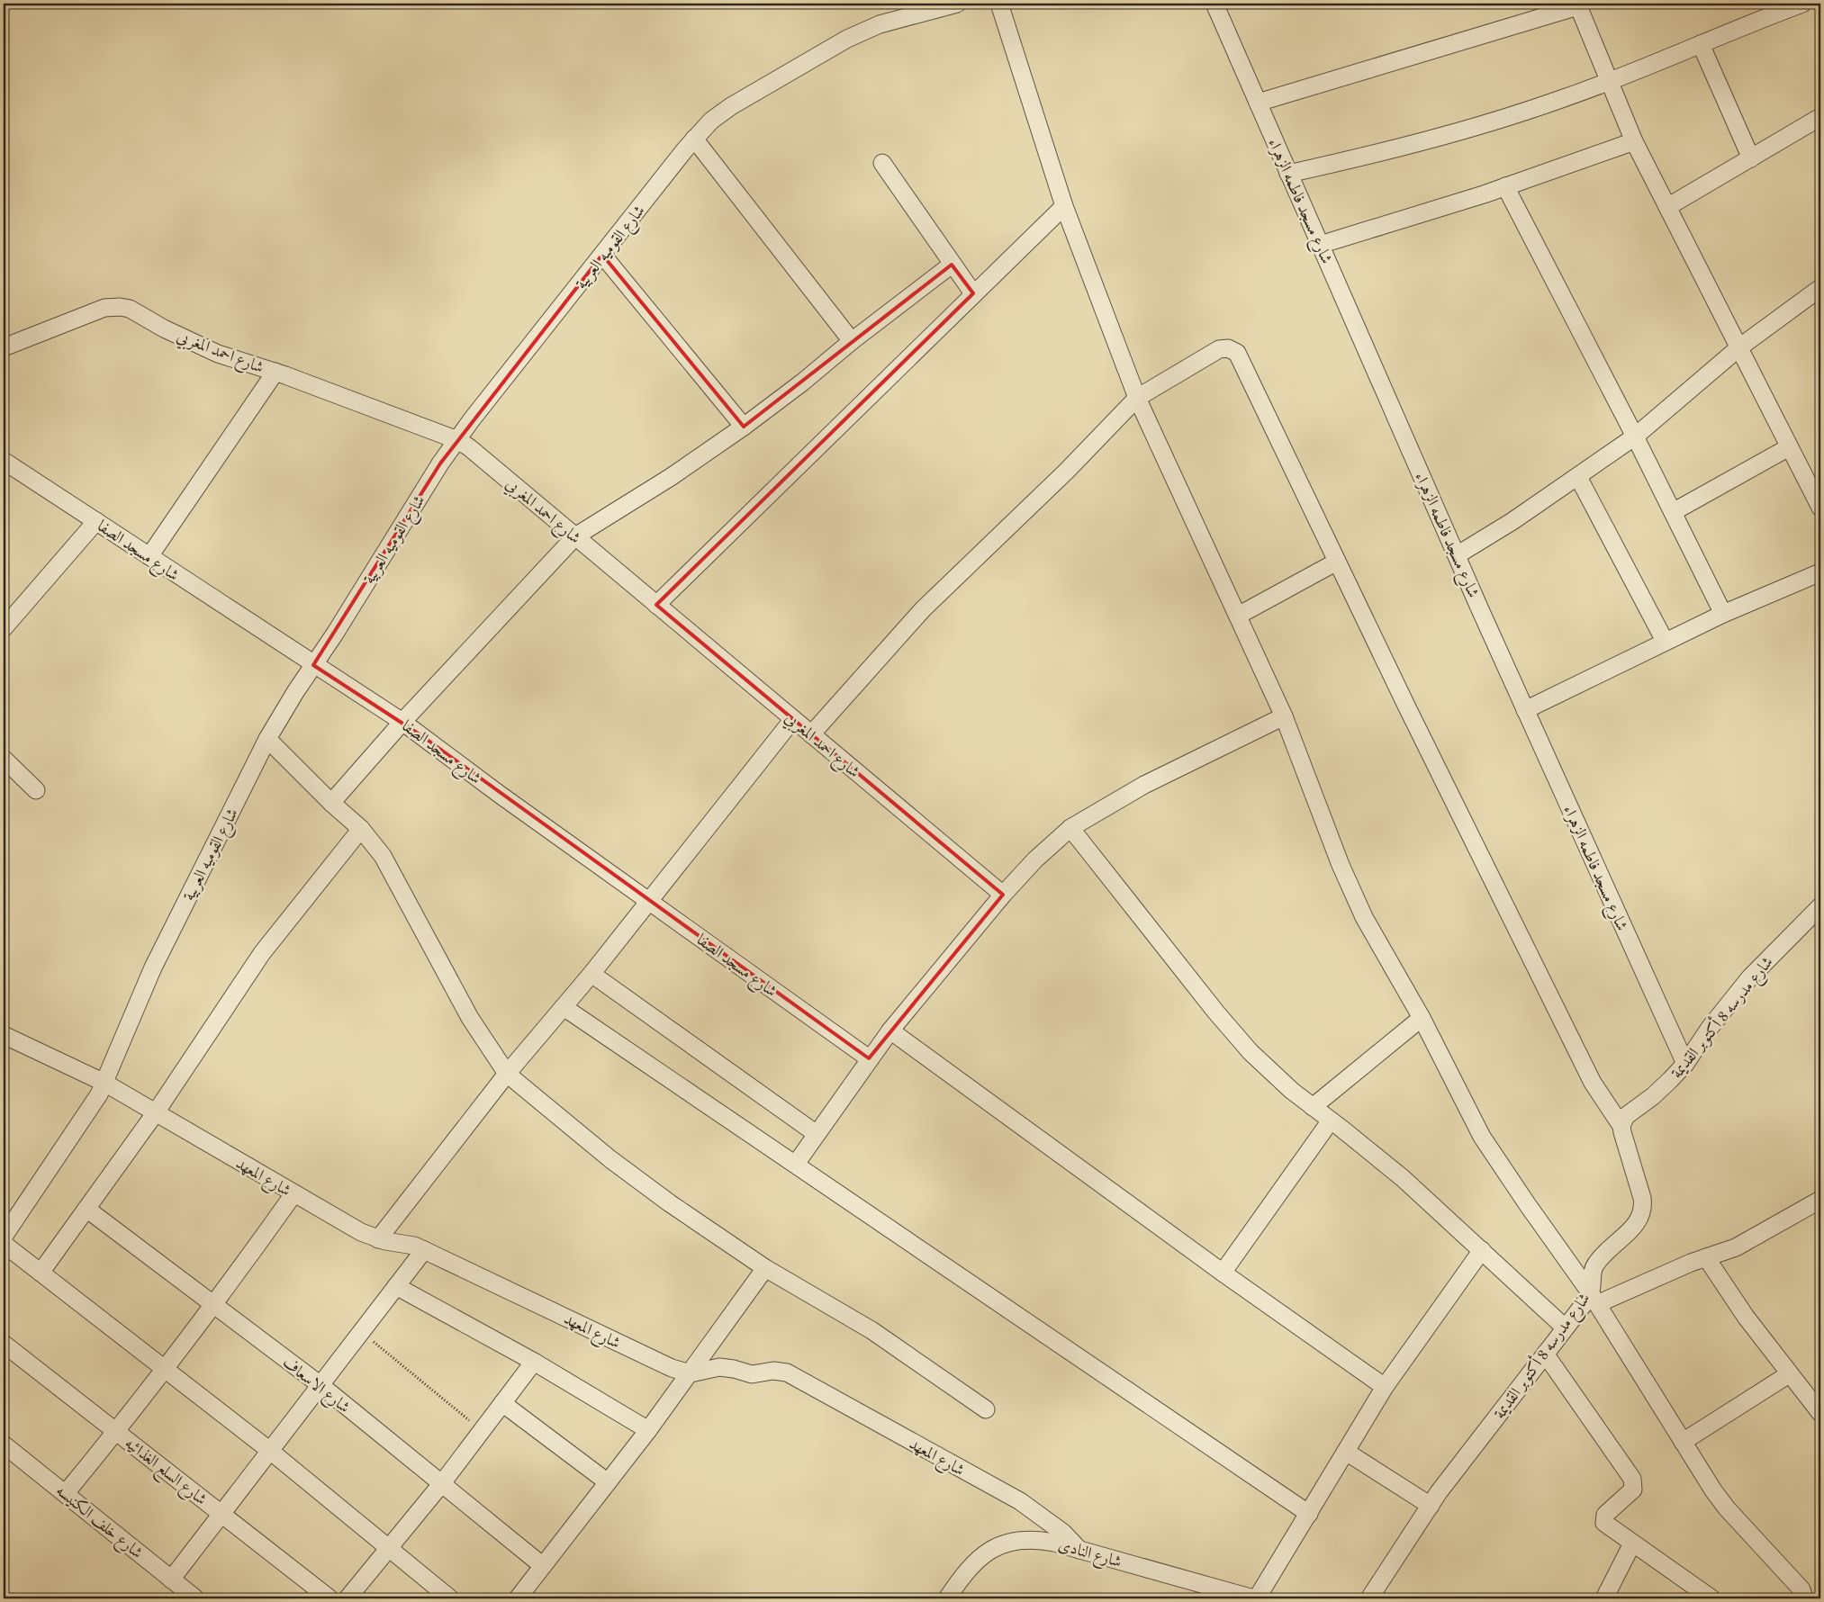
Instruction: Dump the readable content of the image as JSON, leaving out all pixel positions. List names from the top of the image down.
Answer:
{
  "streets": {
    "street": [
      "شارع مسجد فاطمه الزهراء",
      "شارع القوميه العربية",
      "شارع احمد المغربي",
      "شارع مسجد الصفا",
      "شارع مدرسه 8 أكتوبر القديمة",
      "شارع المعهد",
      "شارع الاسعاف",
      "شارع السلع الغذائيه",
      "شارع خلف الكنيسه",
      "شارع النادى"
    ]
  },
  "crossings": [
    ["شارع مسجد فاطمه الزهراء", "شارع مدرسه 8 أكتوبر القديمة"],
    ["شارع القوميه العربية", "شارع احمد المغربي"],
    ["شارع القوميه العربية", "شارع مسجد الصفا"],
    ["شارع القوميه العربية", "شارع المعهد"],
    ["شارع المعهد", "شارع النادى"]
  ]
}
